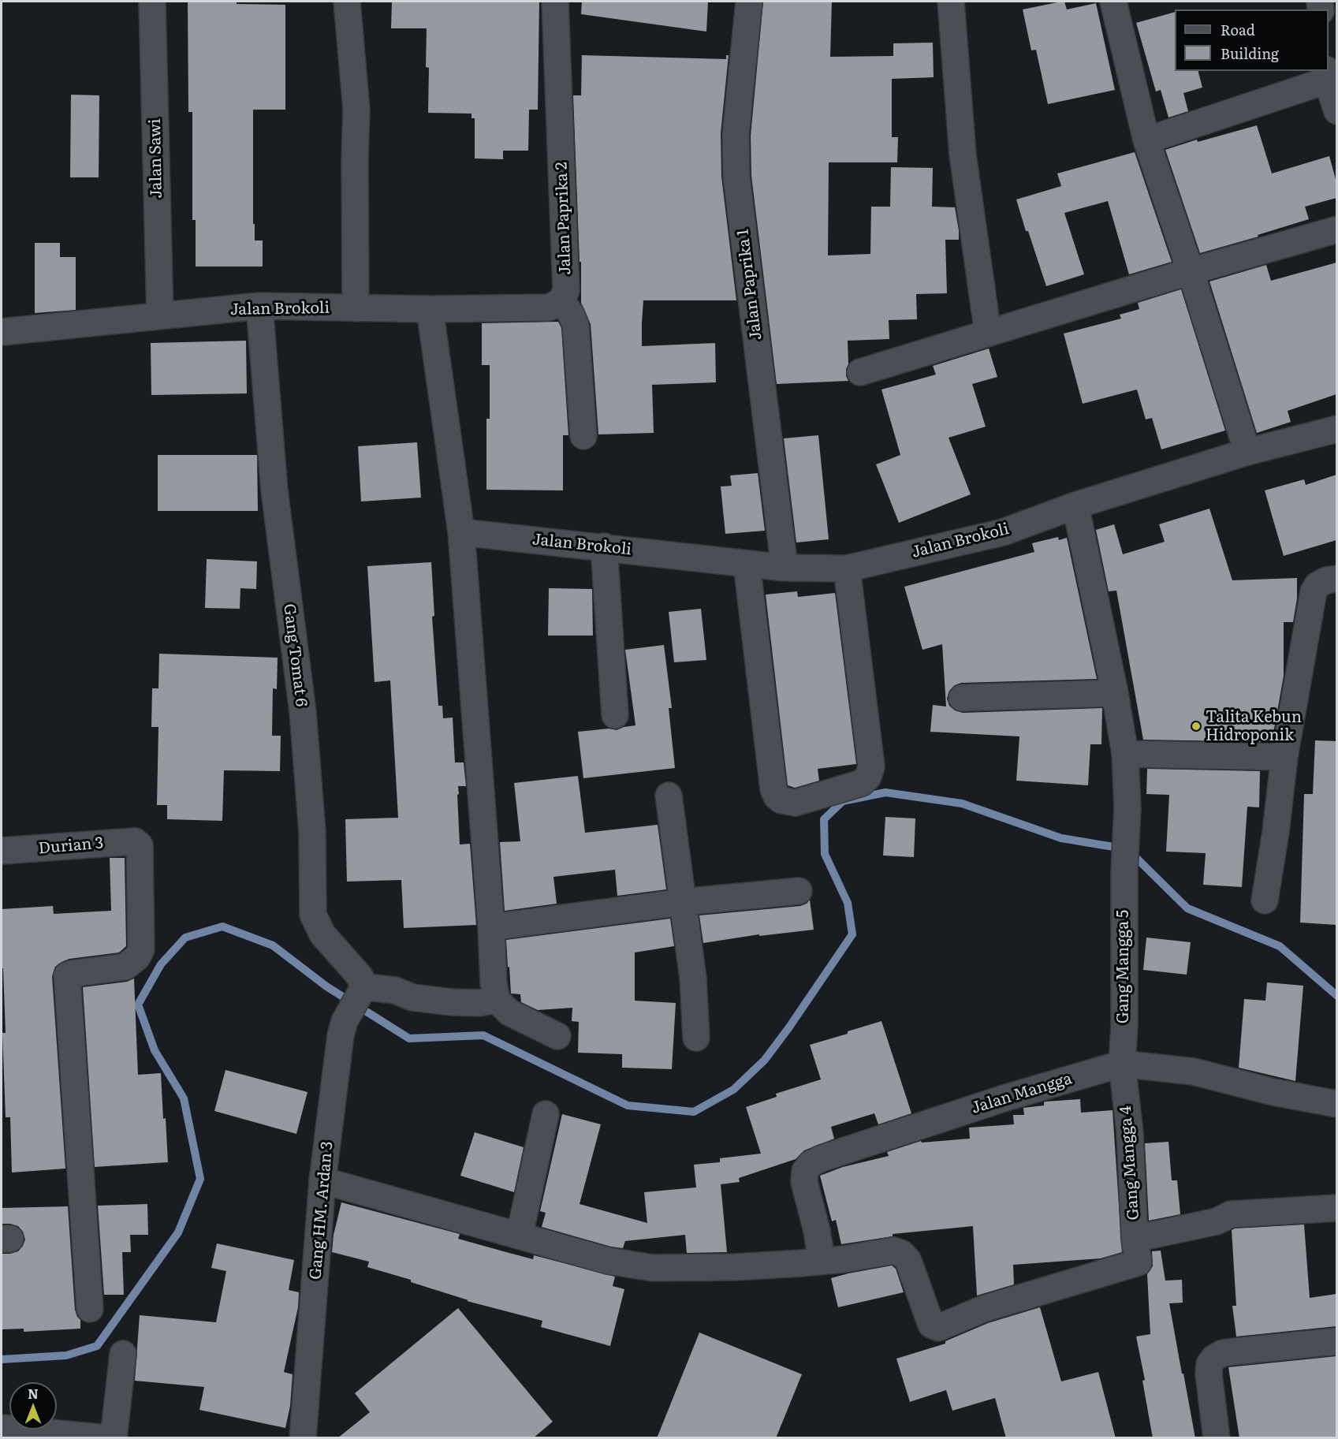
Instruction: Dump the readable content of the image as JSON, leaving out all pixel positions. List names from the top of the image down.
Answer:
{
  "streets": {
    "street": [
      "Jalan Sawi",
      "Jalan Paprika 2",
      "Jalan Paprika 1",
      "Jalan Brokoli",
      "Gang Tomat 6",
      "Durian 3",
      "Gang Mangga 5",
      "Jalan Mangga",
      "Gang Mangga 4",
      "Gang HM. Ardan 3"
    ]
  },
  "crossings": [
    ["Jalan Sawi", "Jalan Brokoli"],
    ["Jalan Paprika 1", "Jalan Brokoli"],
    ["Jalan Brokoli", "Gang Tomat 6"],
    ["Jalan Brokoli", "Gang Mangga 5"],
    ["Gang Tomat 6", "Gang HM. Ardan 3"],
    ["Gang Mangga 5", "Jalan Mangga"],
    ["Gang Mangga 5", "Gang Mangga 4"],
    ["Jalan Mangga", "Gang Mangga 4"]
  ],
  "places": ["Talita Kebun Hidroponik"],
  "legend": ["Road", "Building"],
  "north": "top"
}
